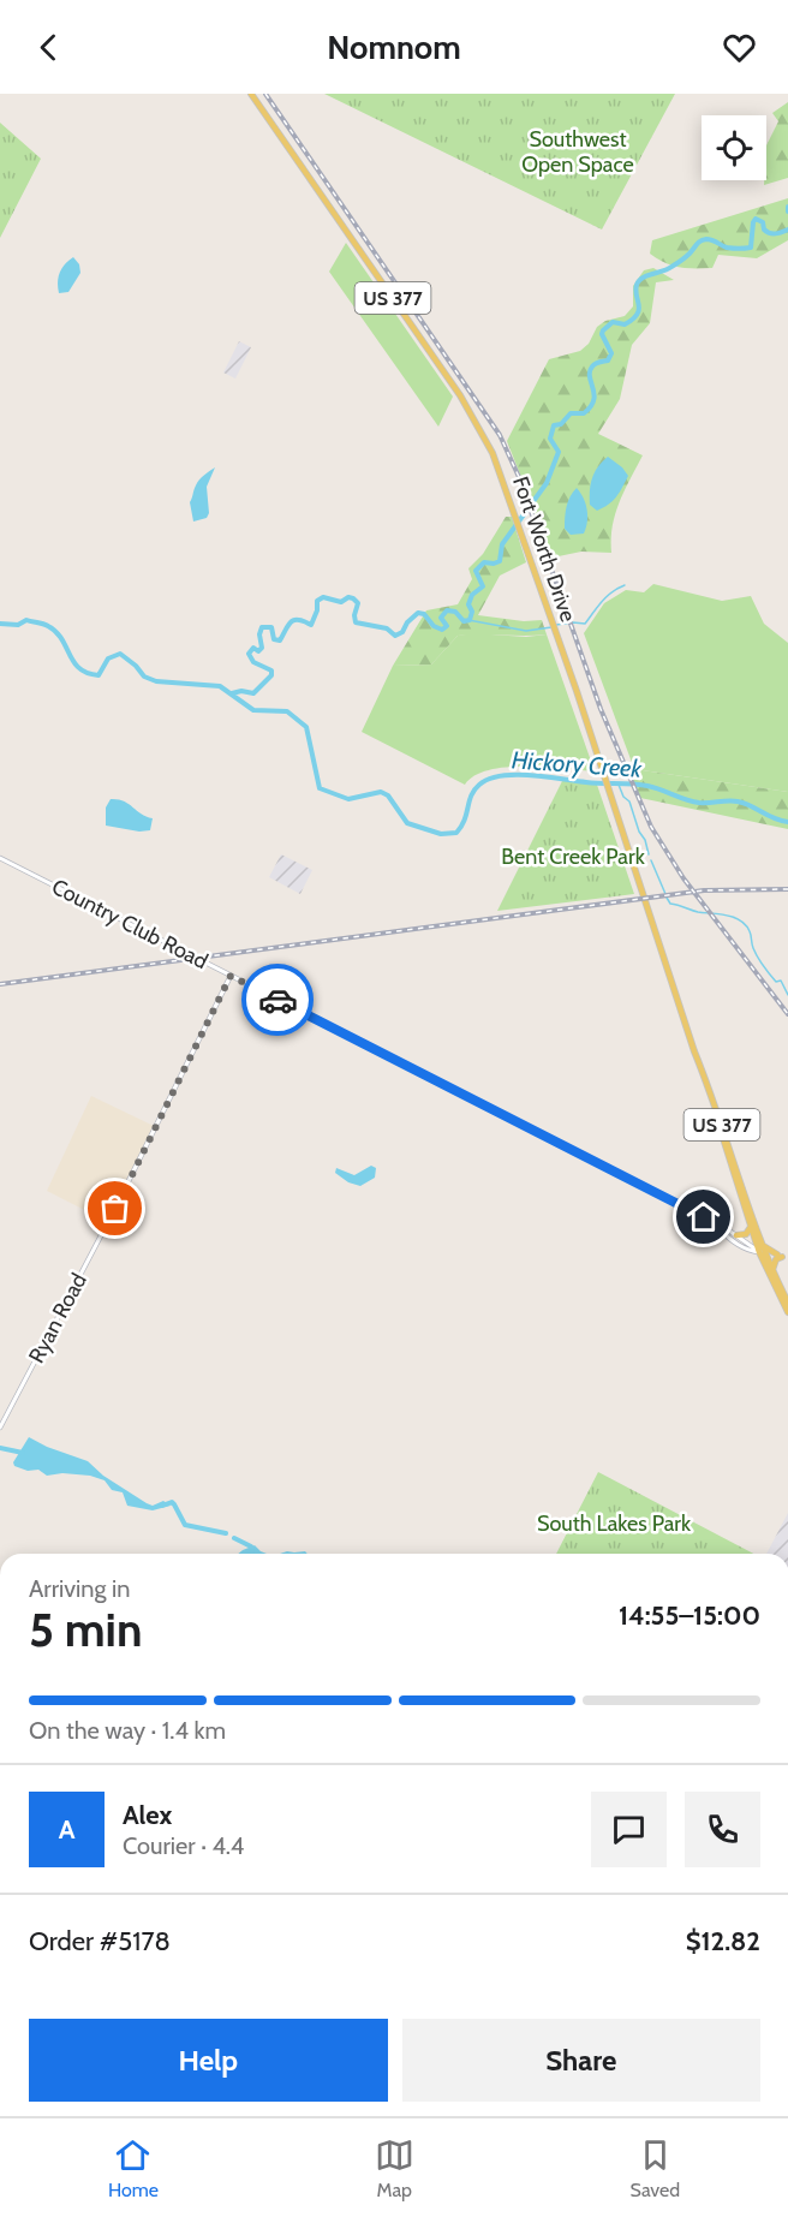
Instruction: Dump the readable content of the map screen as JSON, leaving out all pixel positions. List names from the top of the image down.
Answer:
{
  "streets": {
    "main road": [
      "US 377",
      "Fort Worth Drive",
      "Country Club Road",
      "Ryan Road"
    ]
  },
  "crossings": [
    ["Fort Worth Drive", "Country Club Road"],
    ["Country Club Road", "Ryan Road"]
  ],
  "water": ["Hickory Creek"],
  "parks": ["Southwest Open Space", "Bent Creek Park", "South Lakes Park"],
  "page": {
    "header": "Nomnom",
    "heading": ["5 min", "Arriving in", "14:55–15:00"],
    "panel": [
      "Alex",
      "Courier · 4.4",
      "Order #5178",
      "$12.82"
    ],
    "bar": "On the way · 1.4 km",
    "round": "A",
    "buttons": ["Help", "Share"],
    "tabs": ["Home", "Map", "Saved"]
  }
}
